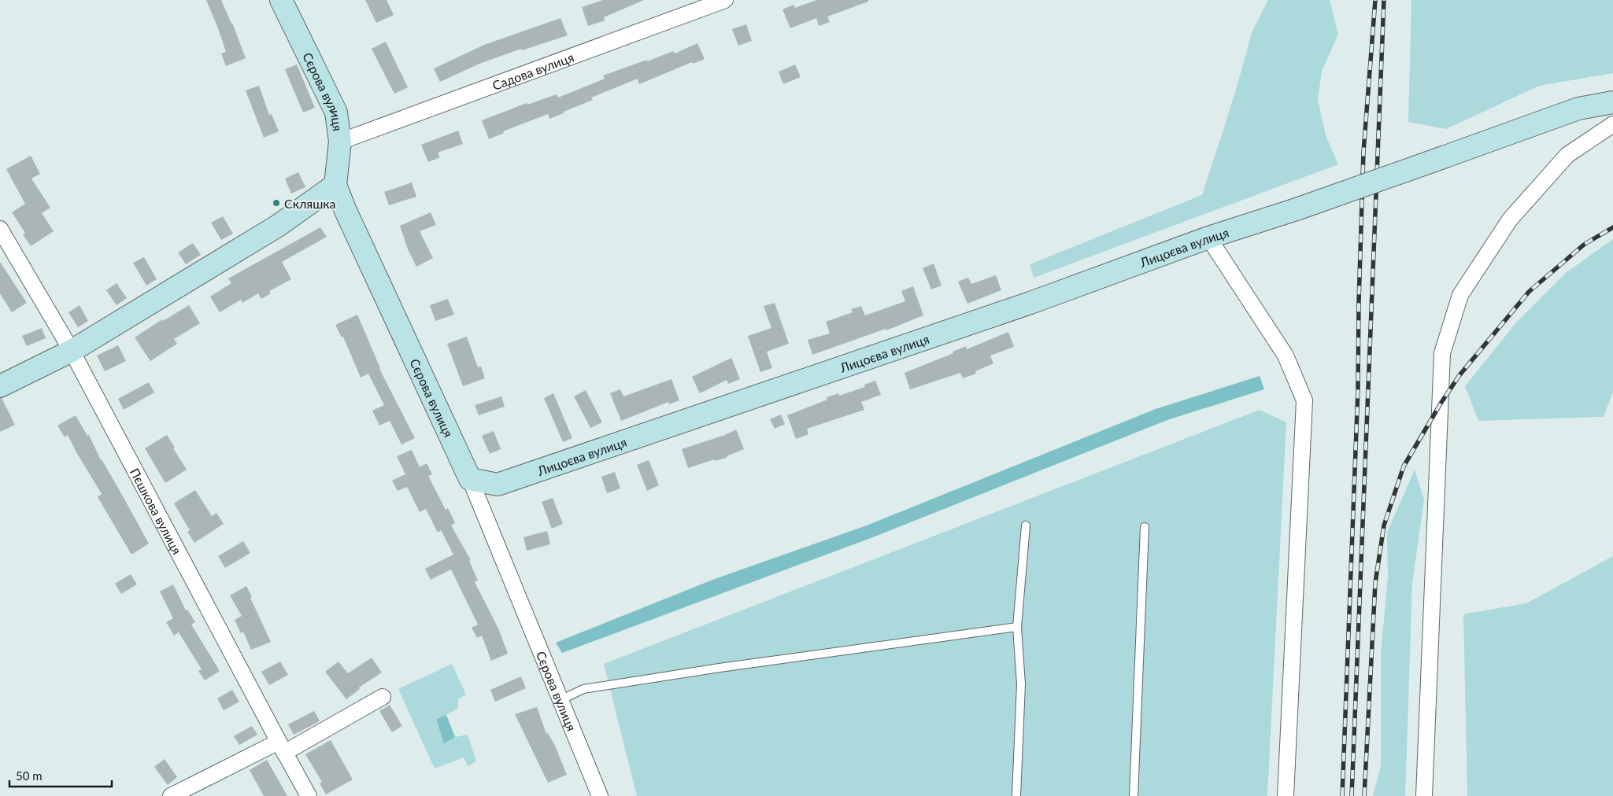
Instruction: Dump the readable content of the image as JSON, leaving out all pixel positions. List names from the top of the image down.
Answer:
{
  "streets": {
    "street": [
      "Садова вулиця",
      "Сєрова вулиця",
      "Лицоєва вулиця",
      "Пєшкова вулиця"
    ]
  },
  "crossings": [
    ["Садова вулиця", "Сєрова вулиця"],
    ["Сєрова вулиця", "Лицоєва вулиця"]
  ],
  "places": ["Скляшка"],
  "scale_bar": "50 m"
}
